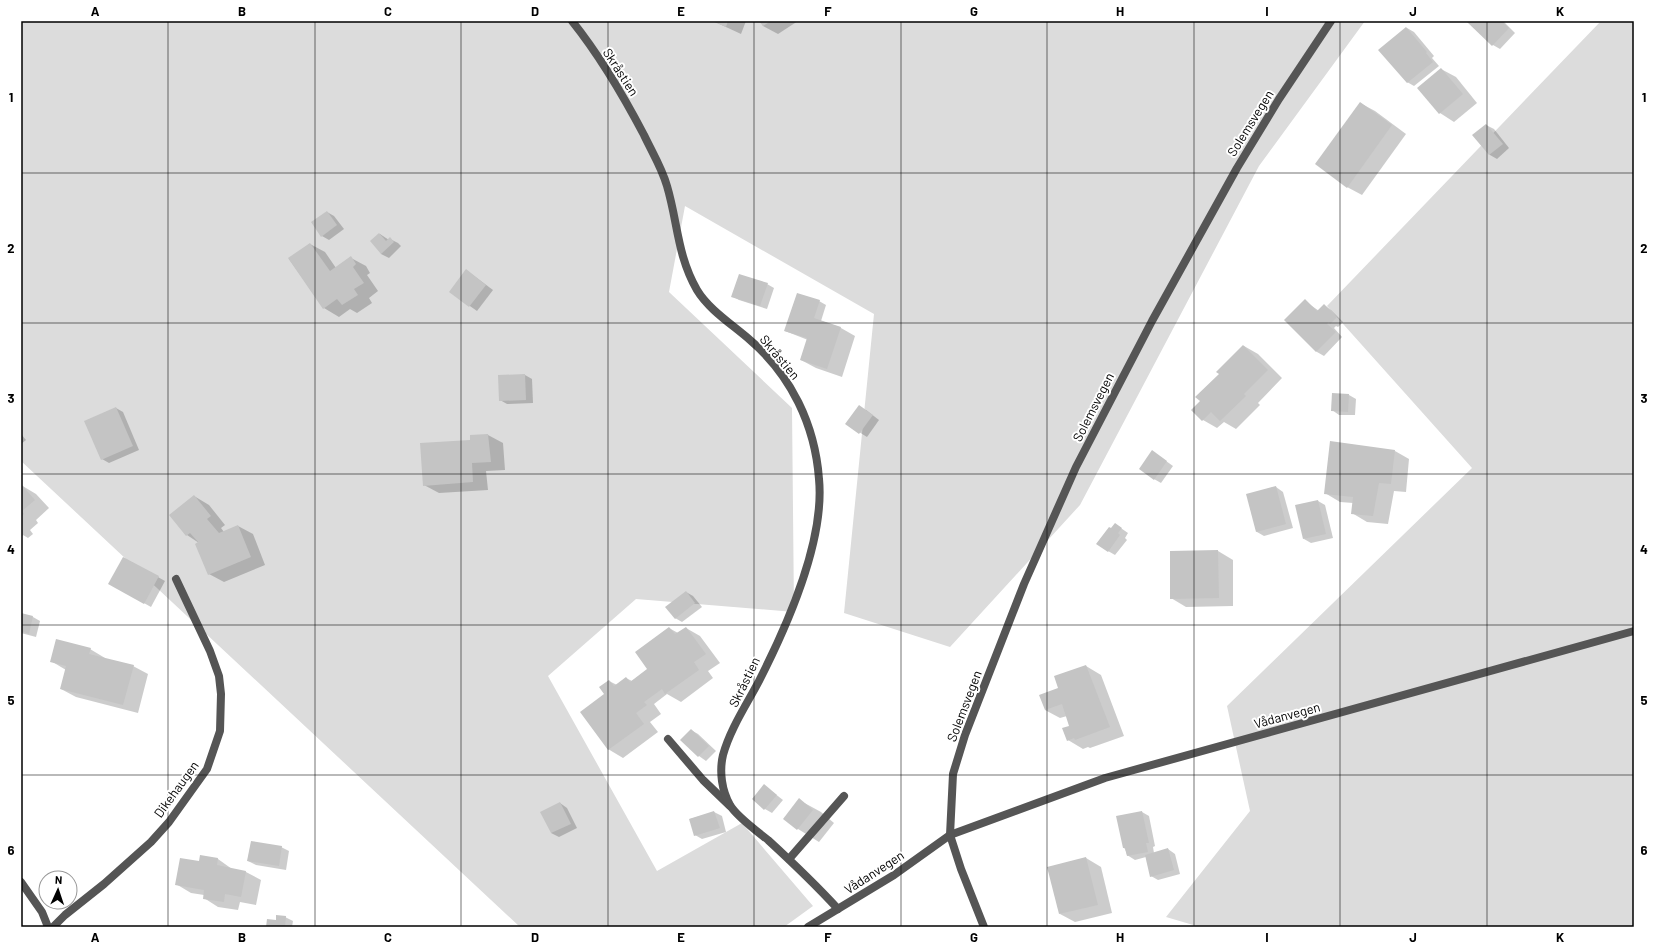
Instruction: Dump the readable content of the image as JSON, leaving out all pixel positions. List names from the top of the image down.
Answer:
{
  "streets": {
    "street": [
      "Skråstien",
      "Solemsvegen",
      "Vådanvegen",
      "Dikehaugen"
    ]
  },
  "crossings": [
    ["Skråstien", "Vådanvegen"],
    ["Solemsvegen", "Vådanvegen"]
  ],
  "north": "top",
  "grid": {
    "columns": [
      "A",
      "B",
      "C",
      "D",
      "E",
      "F",
      "G",
      "H",
      "I",
      "J",
      "K"
    ],
    "rows": [
      "1",
      "2",
      "3",
      "4",
      "5",
      "6"
    ]
  }
}
